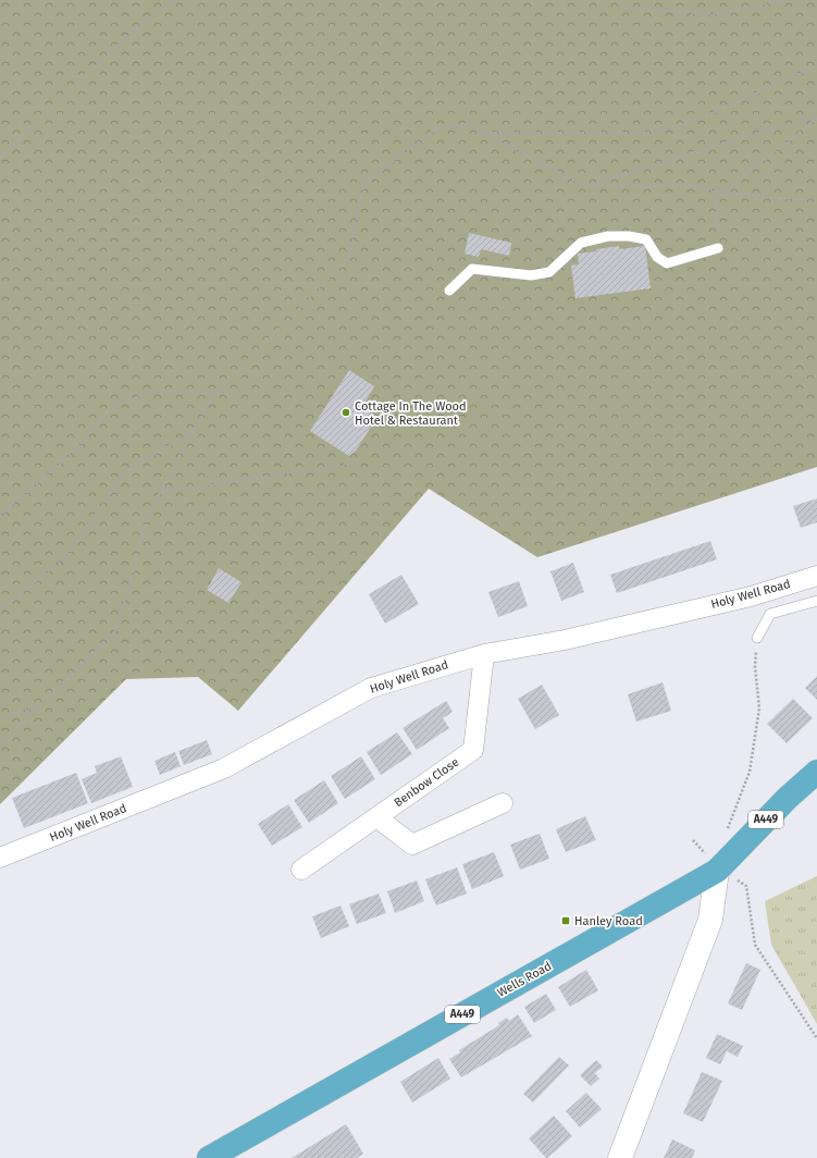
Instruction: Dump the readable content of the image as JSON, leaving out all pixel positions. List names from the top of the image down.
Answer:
{
  "streets": {
    "highway": ["A449", "Wells Road"],
    "street": ["Holy Well Road", "Benbow Close"]
  },
  "crossings": [
    ["Holy Well Road", "Benbow Close"]
  ],
  "places": {
    "other": ["Cottage In The Wood Hotel & Restaurant"],
    "transit": ["Hanley Road"]
  }
}
